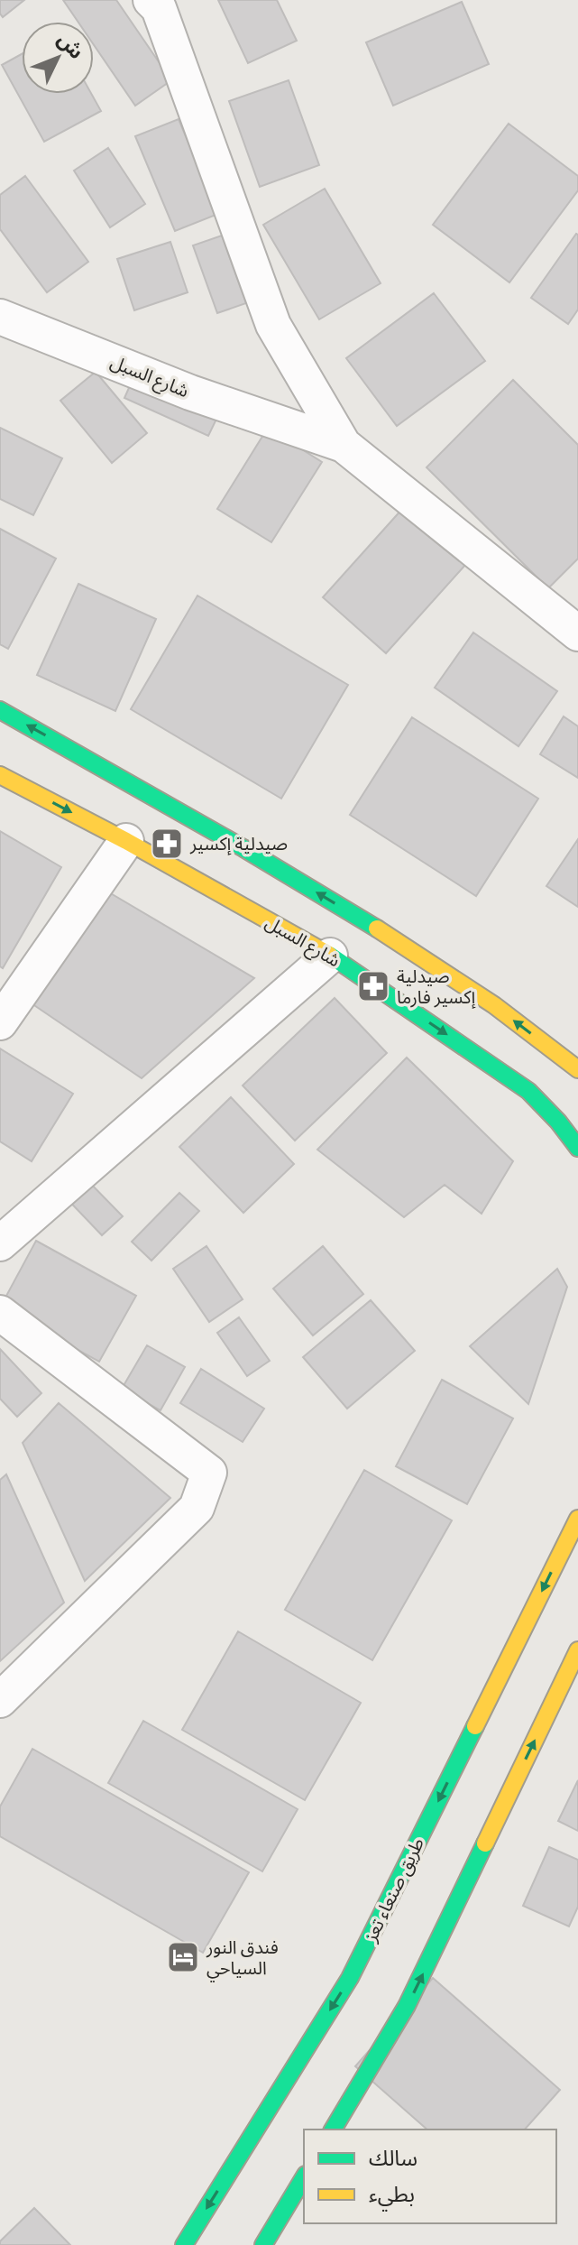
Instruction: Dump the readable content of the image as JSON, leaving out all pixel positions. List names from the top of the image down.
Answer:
{
  "streets": {
    "main road": ["شارع السبل", "طريق صنعاء تعز"]
  },
  "places": {
    "pharmacy": ["صيدلية إكسير", "صيدلية إكسير فارما"],
    "hotel": ["فندق النور السياحي"]
  },
  "legend": ["سالك", "بطيء"],
  "north": "top right"
}
